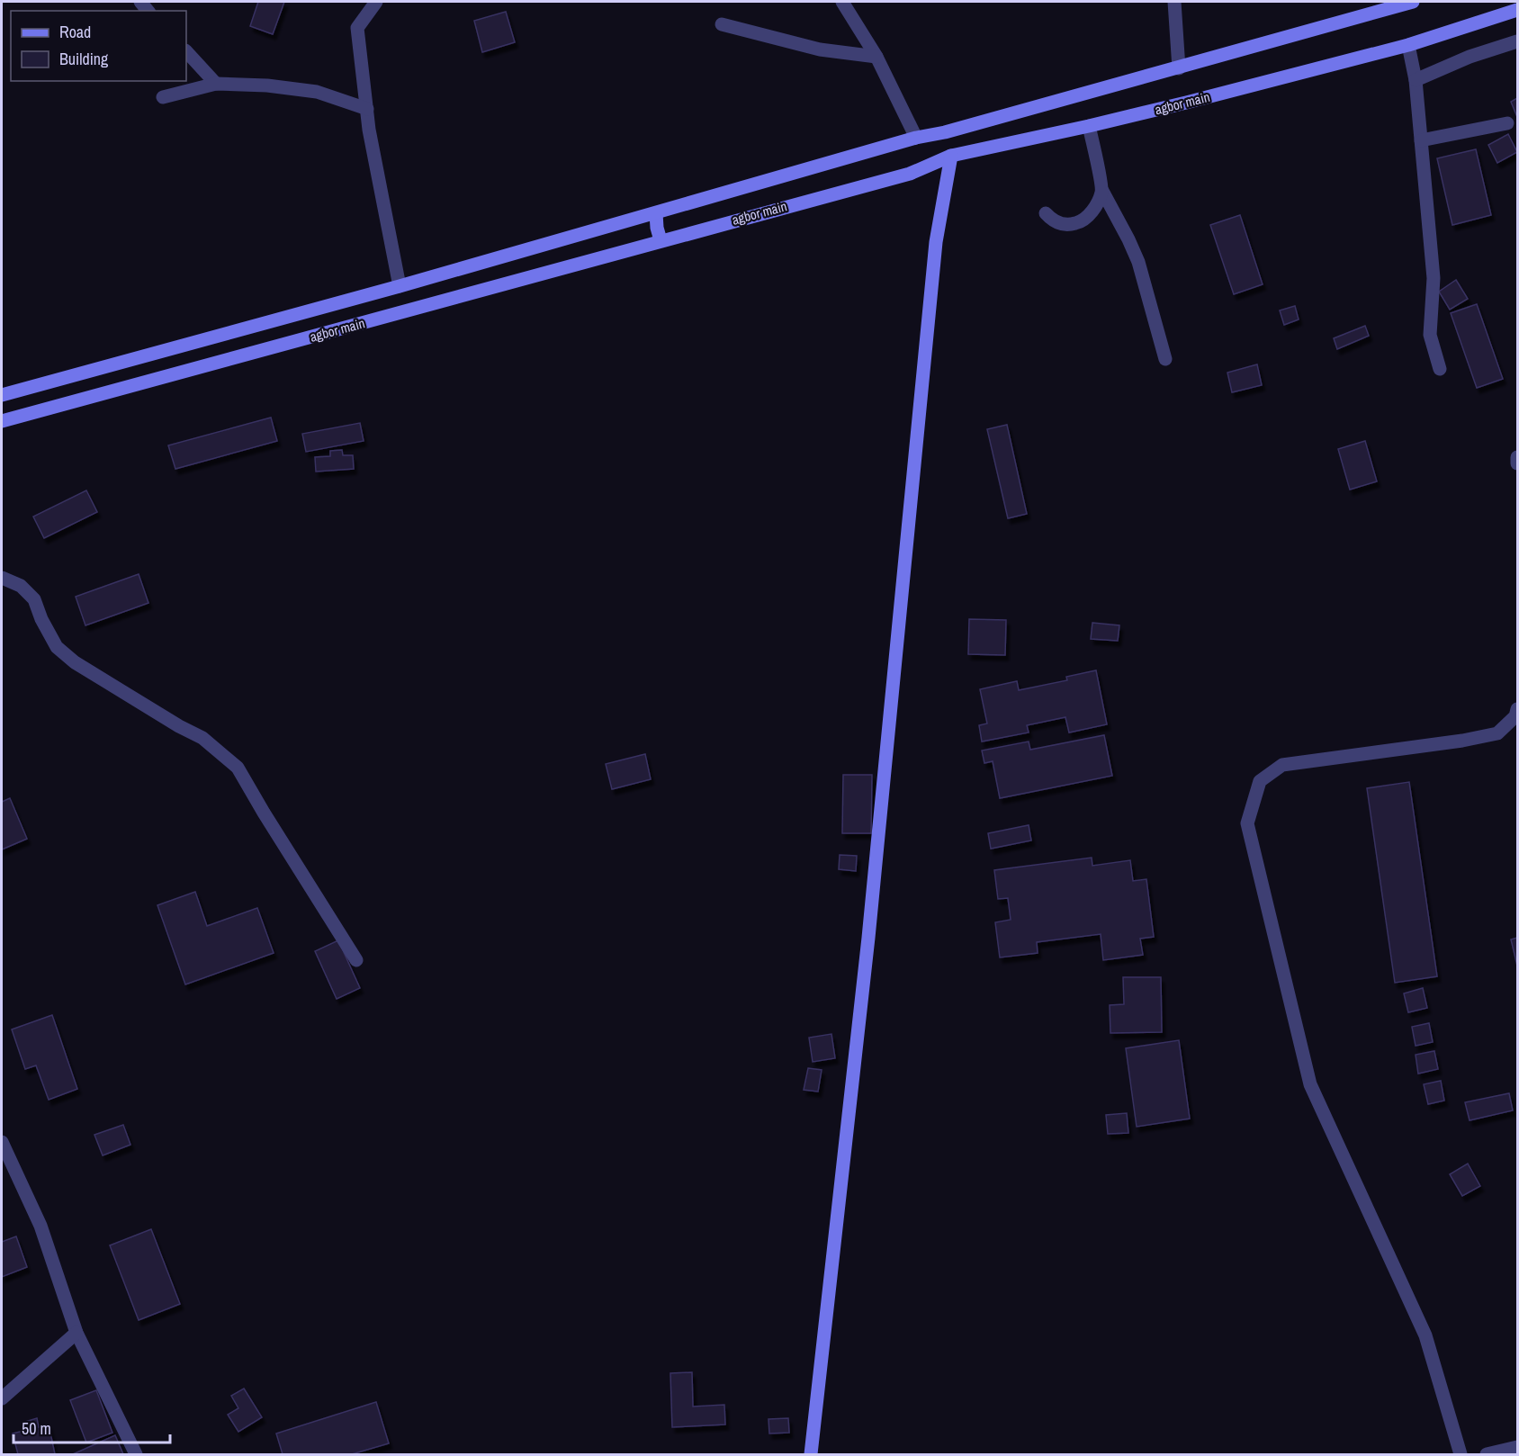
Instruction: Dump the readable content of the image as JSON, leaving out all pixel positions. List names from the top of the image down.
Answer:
{
  "streets": {
    "main road": ["agbor main"]
  },
  "legend": ["Road", "Building"],
  "scale_bar": "50 m"
}
